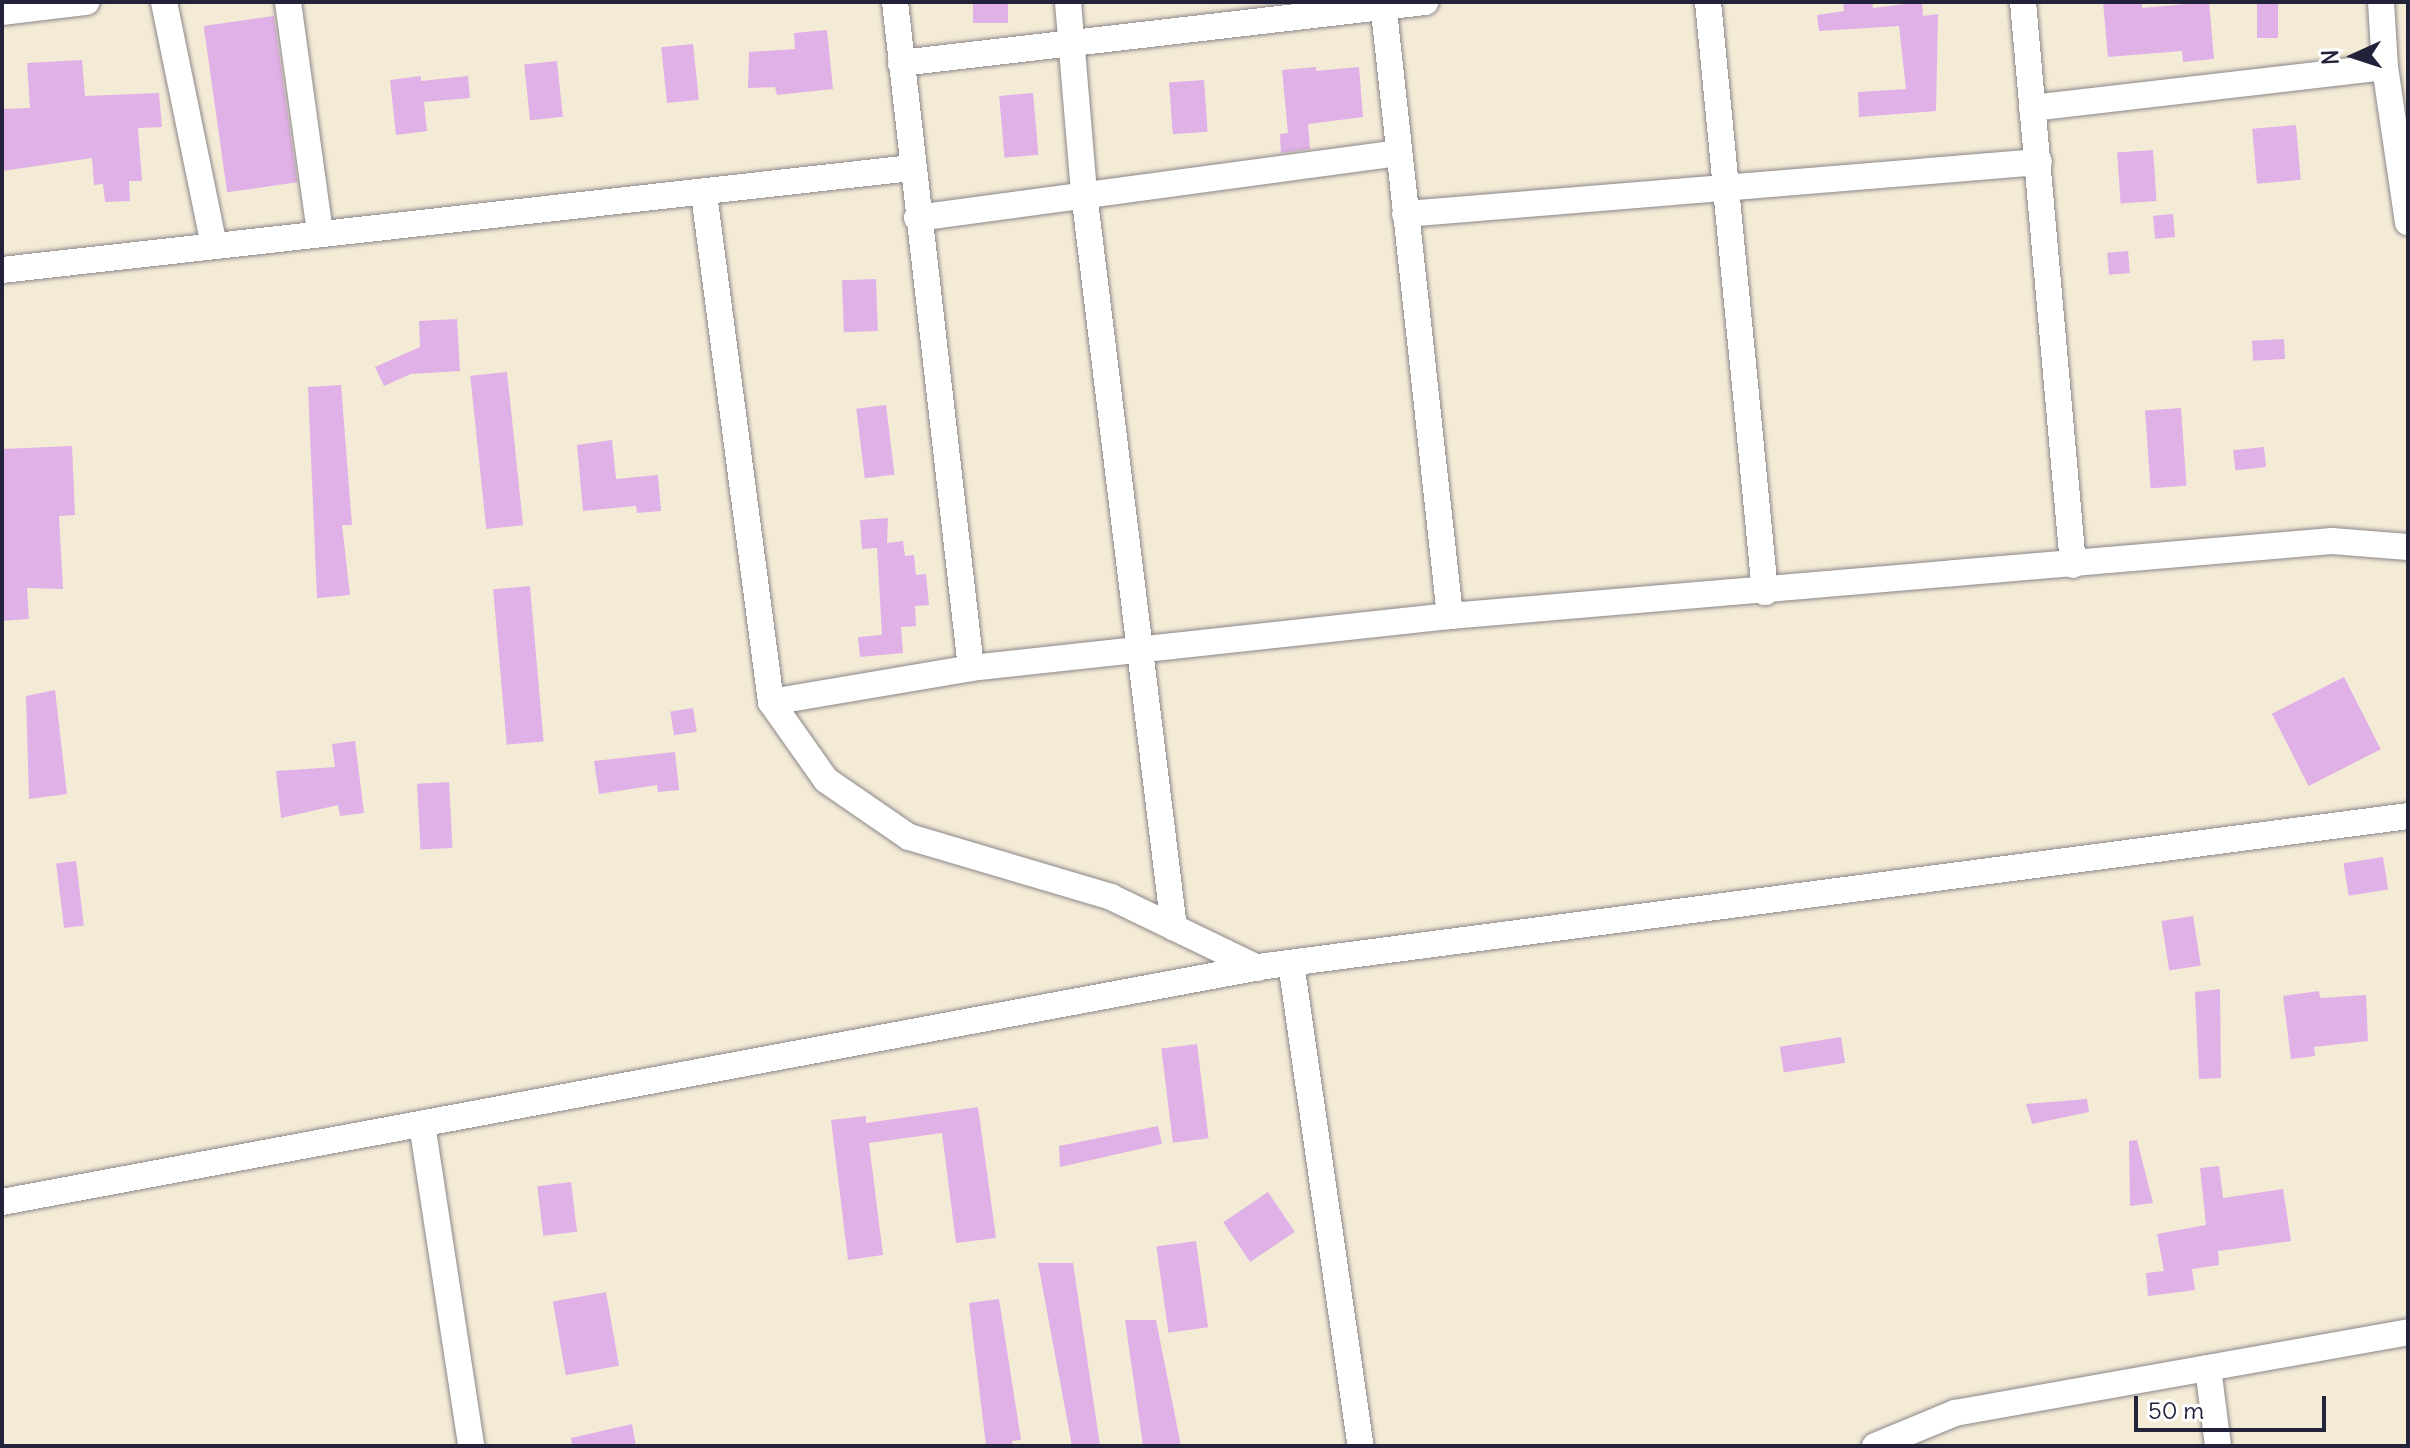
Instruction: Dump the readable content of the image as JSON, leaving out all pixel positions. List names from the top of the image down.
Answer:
{
  "scale_bar": "50 m",
  "north": "left"
}
